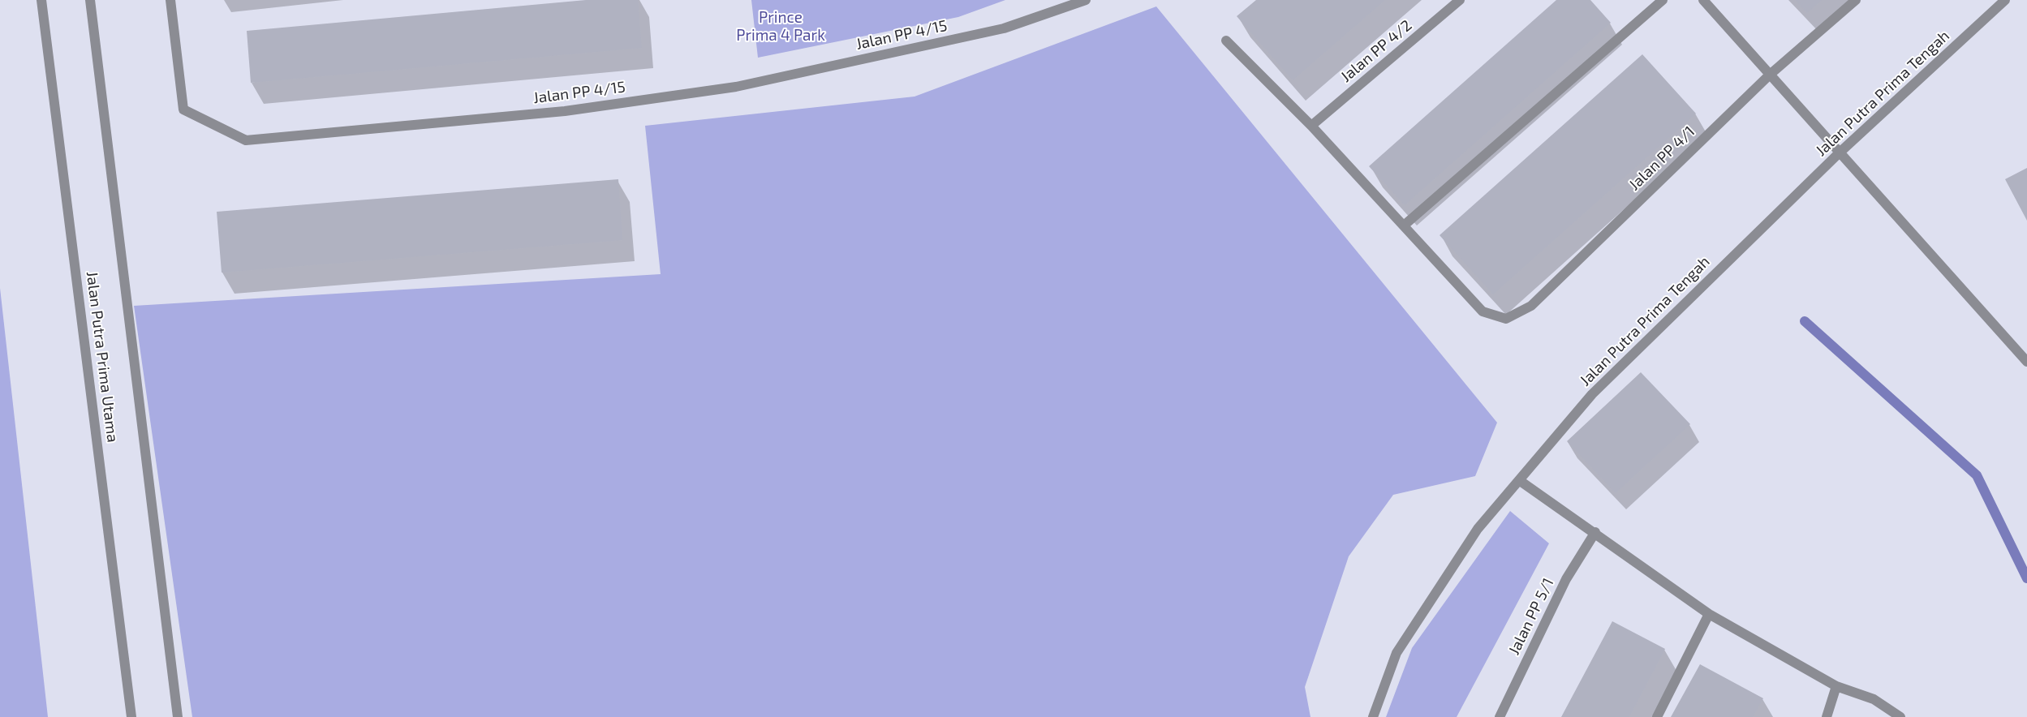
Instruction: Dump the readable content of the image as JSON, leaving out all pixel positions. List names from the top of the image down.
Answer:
{
  "streets": {
    "street": [
      "Jalan PP 4/15",
      "Jalan PP 4/2",
      "Jalan Putra Prima Tengah",
      "Jalan PP 4/1",
      "Jalan Putra Prima Utama",
      "Jalan PP 5/1"
    ]
  },
  "parks": ["Prince Prima 4 Park"]
}
